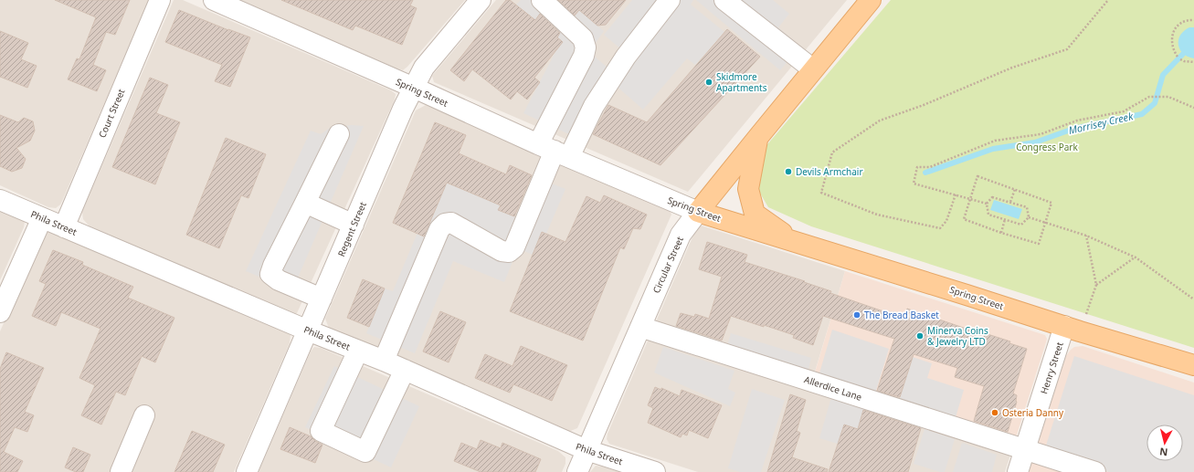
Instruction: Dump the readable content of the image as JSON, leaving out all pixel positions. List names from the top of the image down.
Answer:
{
  "streets": {
    "main road": ["Spring Street", "Circular Street"],
    "street": [
      "Court Street",
      "Phila Street",
      "Regent Street",
      "Henry Street",
      "Allerdice Lane"
    ]
  },
  "crossings": [
    ["Spring Street", "Regent Street"],
    ["Spring Street", "Circular Street"],
    ["Spring Street", "Henry Street"],
    ["Court Street", "Phila Street"],
    ["Phila Street", "Regent Street"],
    ["Phila Street", "Circular Street"],
    ["Circular Street", "Allerdice Lane"],
    ["Henry Street", "Allerdice Lane"]
  ],
  "water": ["Morrisey Creek"],
  "parks": ["Congress Park"],
  "places": [
    "Skidmore Apartments",
    "Devils Armchair",
    "The Bread Basket",
    "Minerva Coins & Jewelry LTD",
    "Osteria Danny"
  ],
  "north": "bottom"
}
